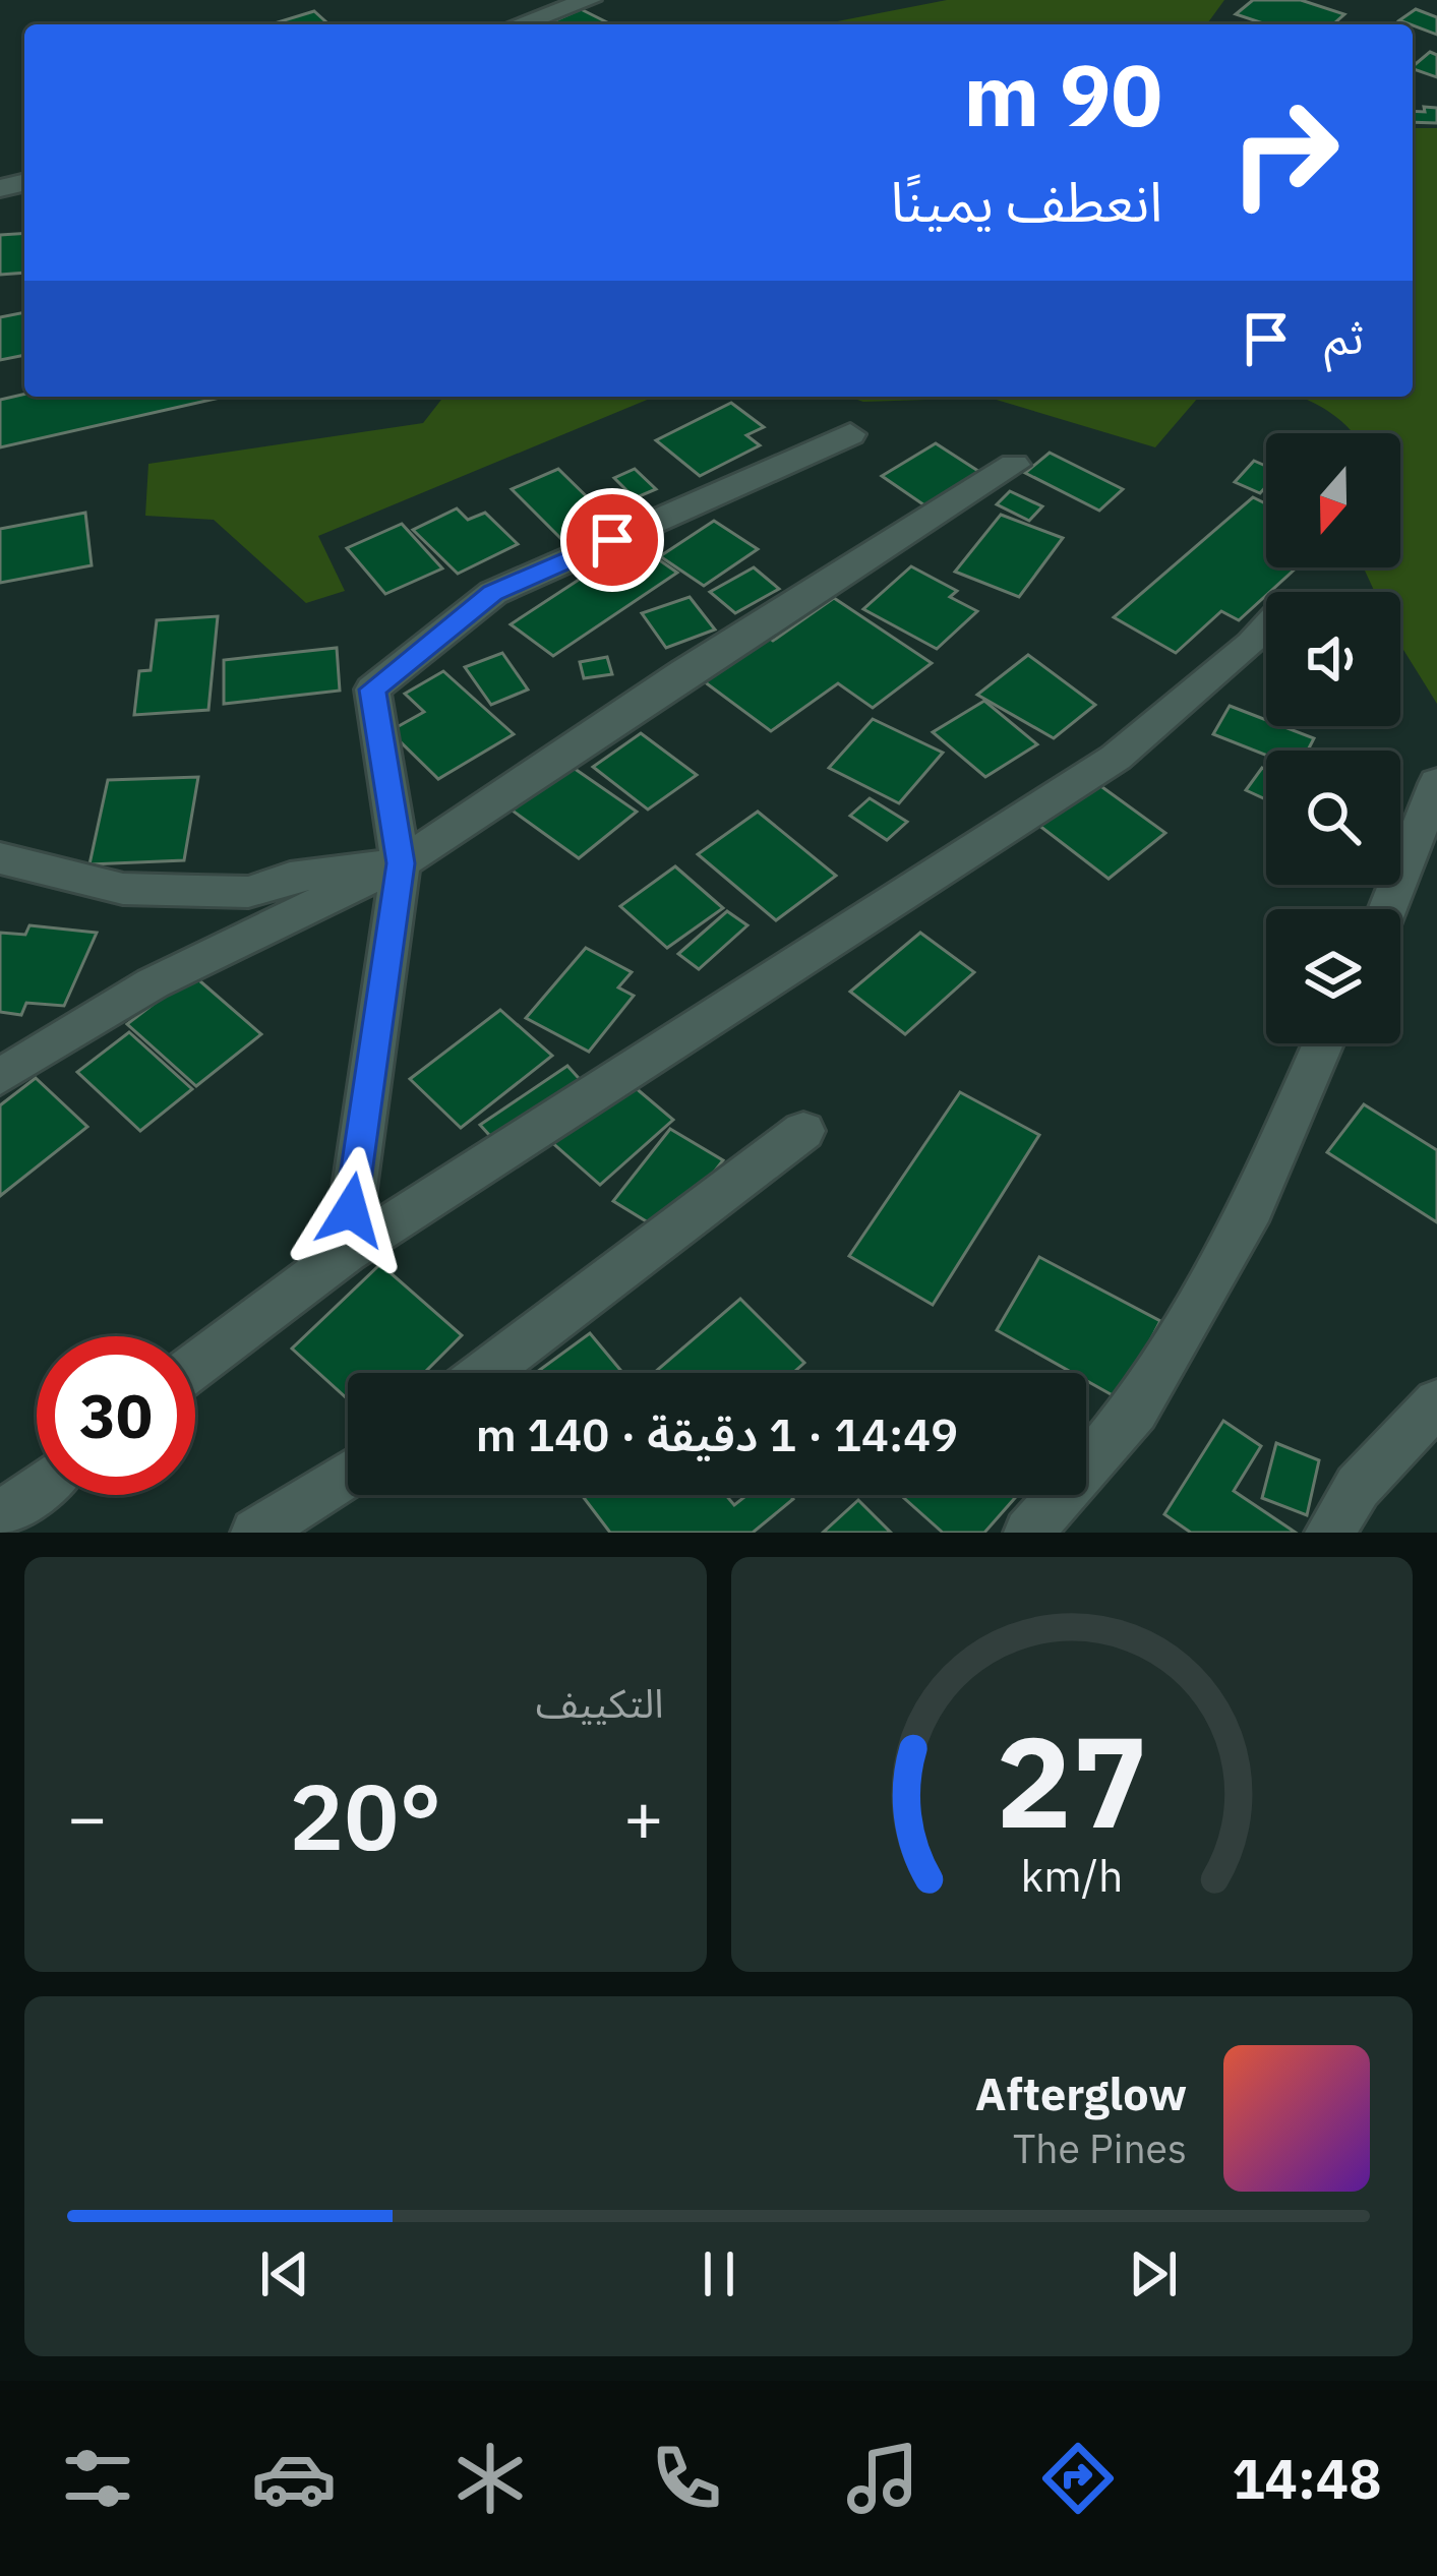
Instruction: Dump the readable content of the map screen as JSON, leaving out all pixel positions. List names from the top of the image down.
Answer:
{
  "north": "bottom",
  "page": {
    "turn": ["90 m", "انعطف يمينًا"],
    "then": "ثم",
    "limit": "30",
    "trip": "14:49 · 1 دقيقة · 140 m",
    "tile": "التكييف",
    "heat": ["−", "20°", "+"],
    "song": ["Afterglow", "The Pines"],
    "tabs": "14:48",
    "gauge": ["27", "km/h"]
  }
}
